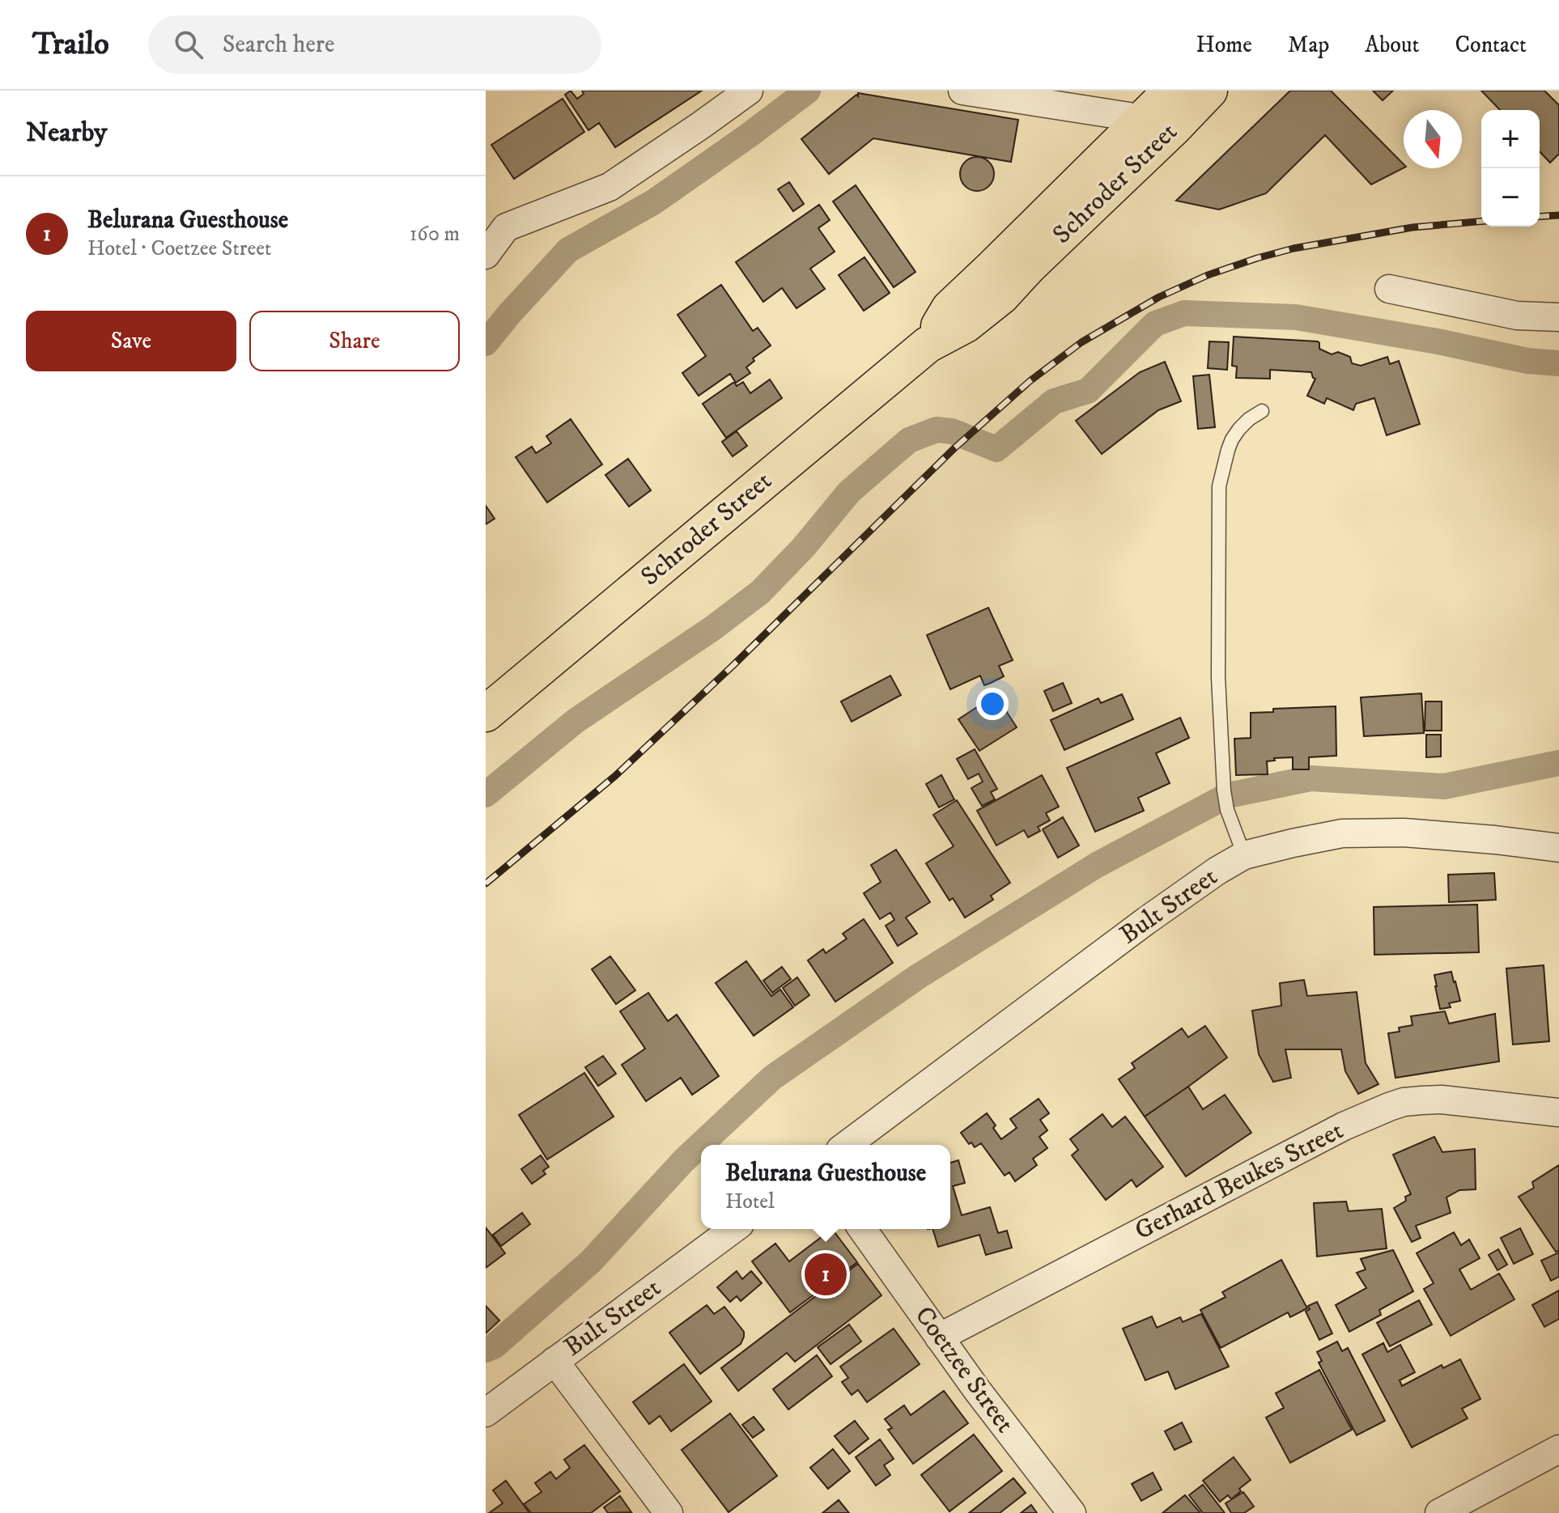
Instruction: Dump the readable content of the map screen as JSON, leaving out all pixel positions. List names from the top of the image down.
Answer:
{
  "streets": {
    "highway": ["Schroder Street"],
    "street": ["Bult Street", "Gerhard Beukes Street", "Coetzee Street"]
  },
  "crossings": [
    ["Gerhard Beukes Street", "Coetzee Street"]
  ],
  "north": "bottom",
  "page": {
    "header": "Trailo",
    "search": "Search here",
    "nav": [
      "Home",
      "Map",
      "About",
      "Contact"
    ],
    "heading": "Nearby",
    "map_buttons": ["+", "−"],
    "list": [
      {
        "mark": "1",
        "name": "Belurana Guesthouse",
        "note": "Hotel · Coetzee Street",
        "value": "160 m"
      }
    ],
    "buttons": ["Save", "Share"],
    "popup": ["Belurana Guesthouse", "Hotel"],
    "pins": "1"
  }
}
